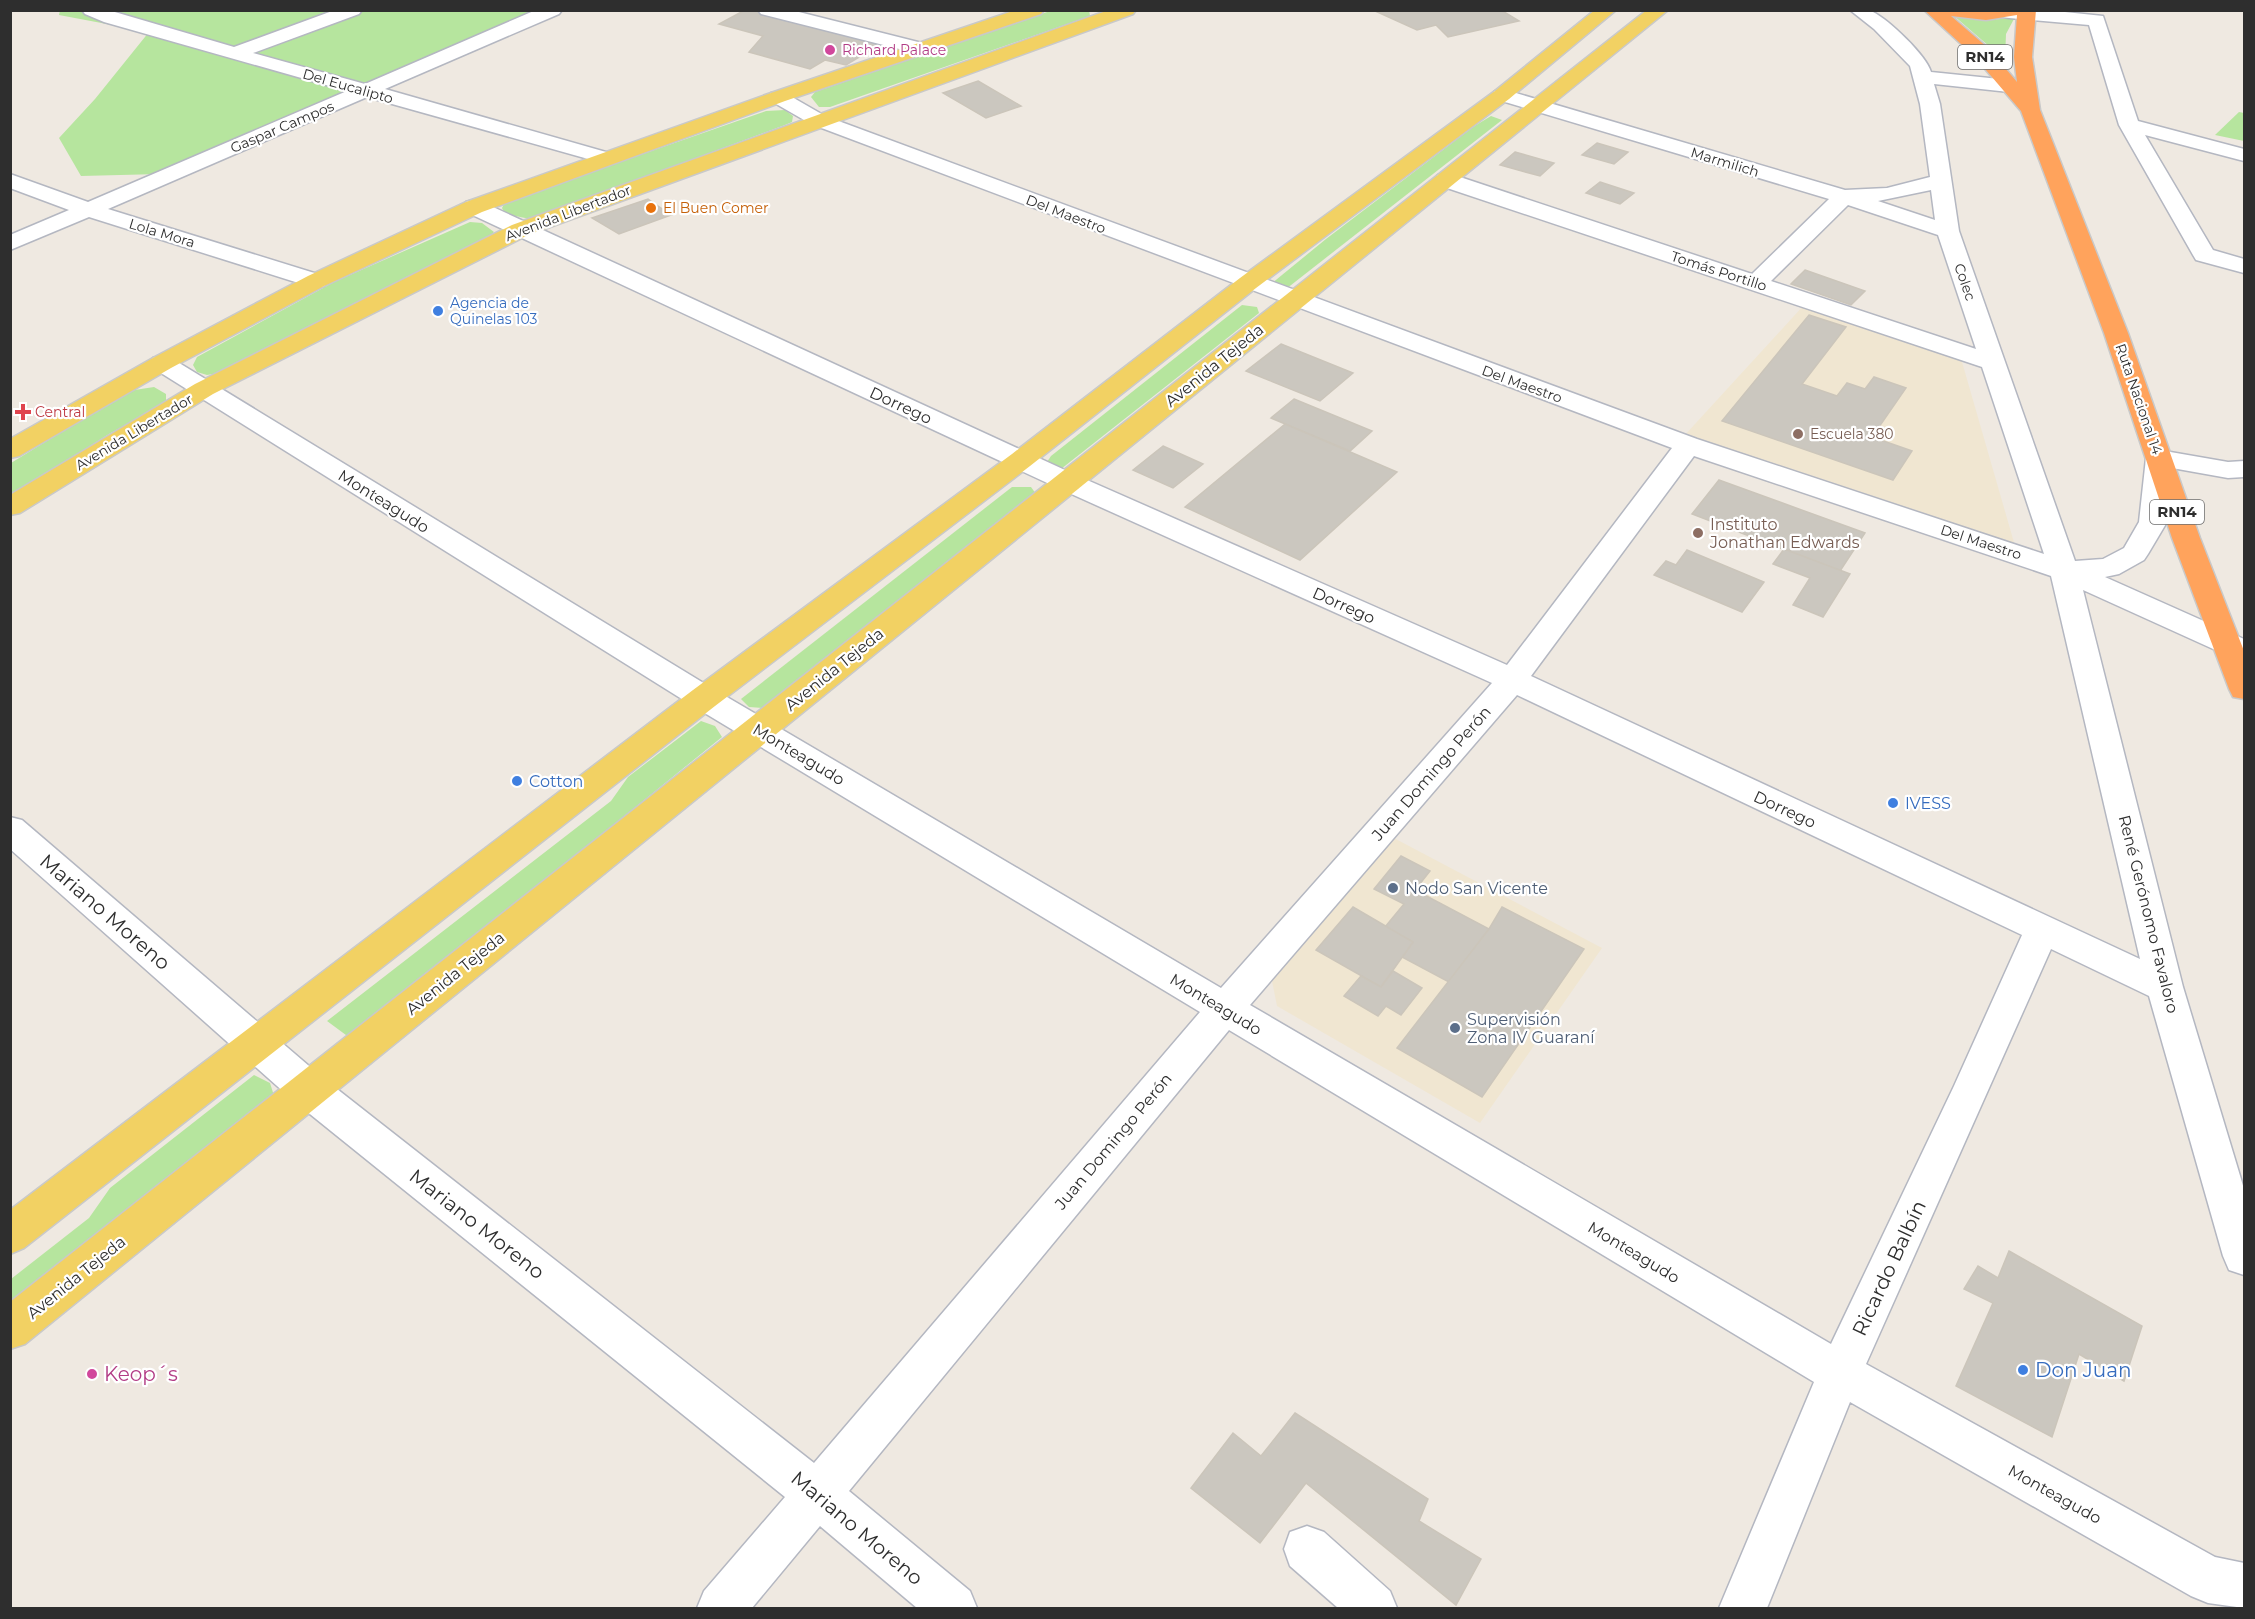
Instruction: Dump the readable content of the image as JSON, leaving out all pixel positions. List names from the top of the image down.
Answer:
{
  "streets": {
    "highway": ["RN14", "Ruta Nacional 14"],
    "main road": ["Avenida Libertador", "Avenida Tejeda"],
    "street": [
      "Del Eucalipto",
      "Gaspar Campos",
      "Marmilich",
      "Del Maestro",
      "Lola Mora",
      "Tomás Portillo",
      "Colec",
      "Dorrego",
      "Monteagudo",
      "Juan Domingo Perón",
      "Mariano Moreno",
      "René Gerónomo Favaloro",
      "Ricardo Balbín"
    ]
  },
  "crossings": [
    ["Del Eucalipto", "Gaspar Campos"],
    ["Gaspar Campos", "Lola Mora"],
    ["Marmilich", "Colec"],
    ["Marmilich", "Avenida Tejeda"],
    ["Avenida Libertador", "Del Maestro"],
    ["Avenida Libertador", "Dorrego"],
    ["Avenida Libertador", "Monteagudo"],
    ["Del Maestro", "Colec"],
    ["Del Maestro", "Avenida Tejeda"],
    ["Del Maestro", "Ruta Nacional 14"],
    ["Del Maestro", "Juan Domingo Perón"],
    ["Del Maestro", "René Gerónomo Favaloro"],
    ["Tomás Portillo", "Colec"],
    ["Tomás Portillo", "Avenida Tejeda"],
    ["Colec", "René Gerónomo Favaloro"],
    ["Avenida Tejeda", "Dorrego"],
    ["Avenida Tejeda", "Monteagudo"],
    ["Avenida Tejeda", "Mariano Moreno"],
    ["Dorrego", "Juan Domingo Perón"],
    ["Dorrego", "René Gerónomo Favaloro"],
    ["Dorrego", "Ricardo Balbín"],
    ["Monteagudo", "Juan Domingo Perón"],
    ["Monteagudo", "Ricardo Balbín"],
    ["Juan Domingo Perón", "Mariano Moreno"]
  ],
  "places": {
    "other": [
      "Richard Palace",
      "El Buen Comer",
      "Agencia de Quinelas 103",
      "Escuela 380",
      "Instituto Jonathan Edwards",
      "Cotton",
      "IVESS",
      "Nodo San Vicente",
      "Supervisión Zona IV Guaraní",
      "Don Juan",
      "Keop´s"
    ],
    "health": ["Central"]
  }
}
